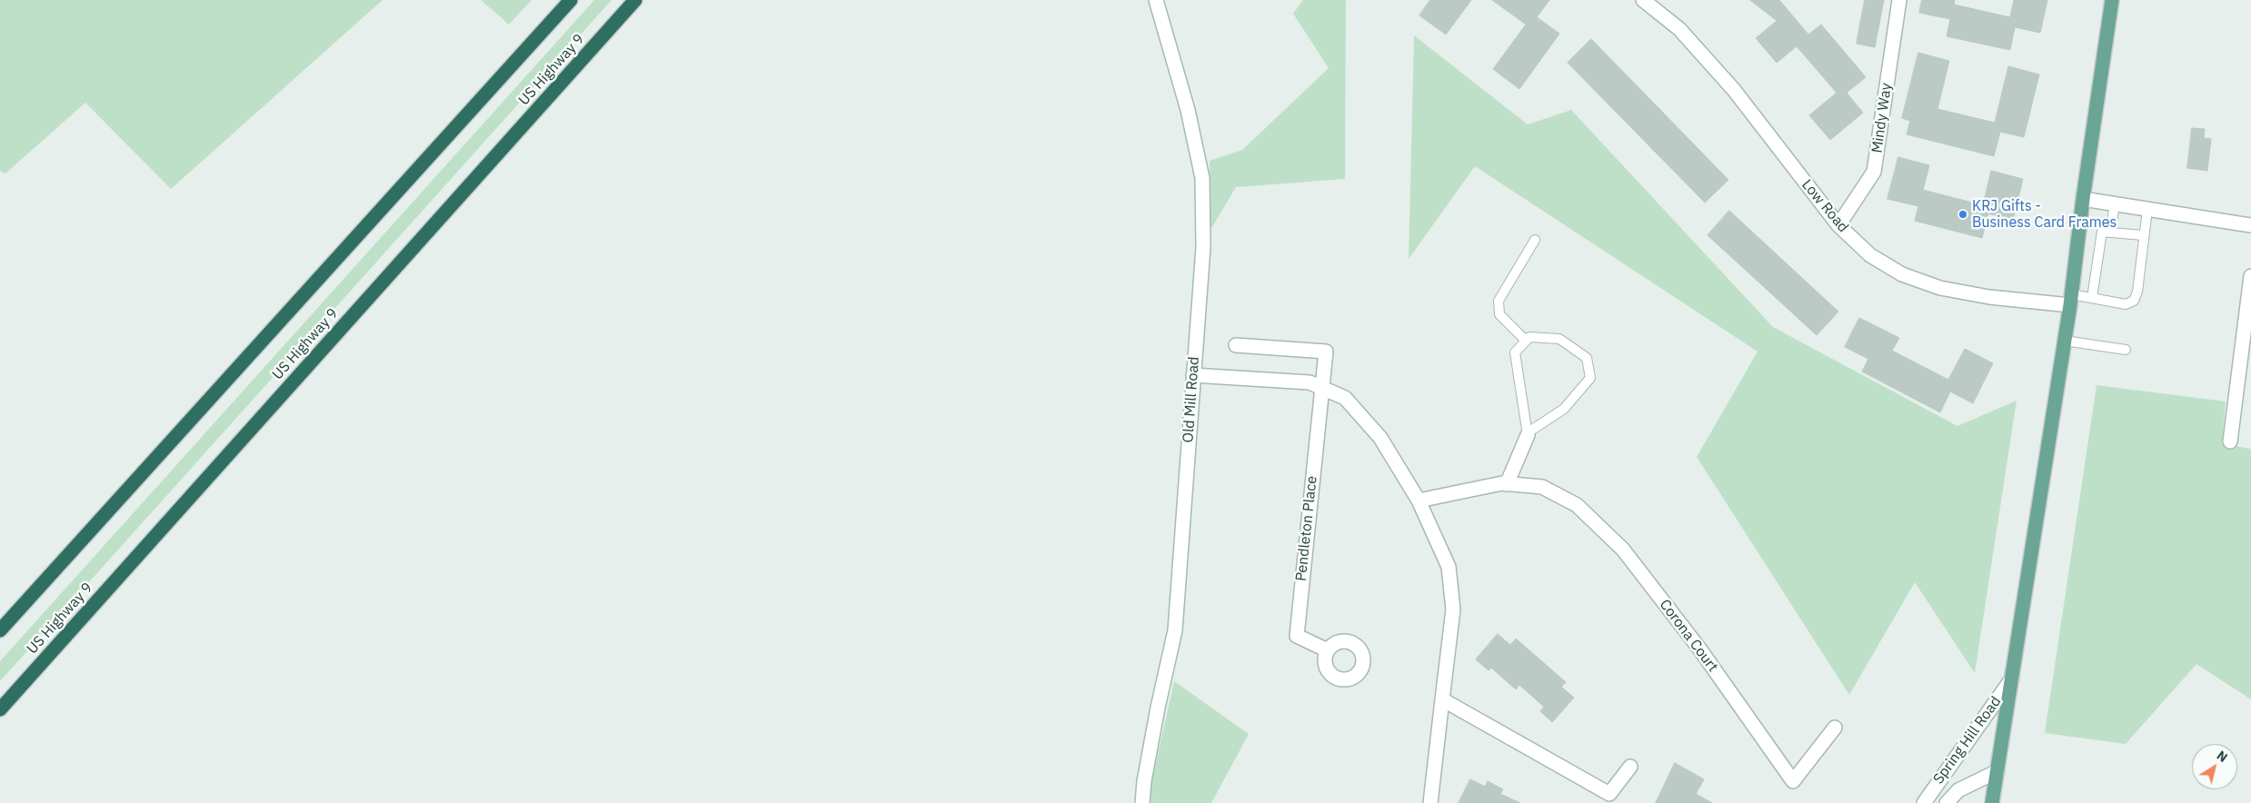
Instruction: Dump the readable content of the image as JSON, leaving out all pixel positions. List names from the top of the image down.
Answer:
{
  "streets": {
    "highway": ["US Highway 9"],
    "street": [
      "Mindy Way",
      "Low Road",
      "Old Mill Road",
      "Pendleton Place",
      "Corona Court",
      "Spring Hill Road"
    ]
  },
  "crossings": [
    ["Mindy Way", "Low Road"]
  ],
  "places": ["KRJ Gifts - Business Card Frames"],
  "north": "top right"
}
